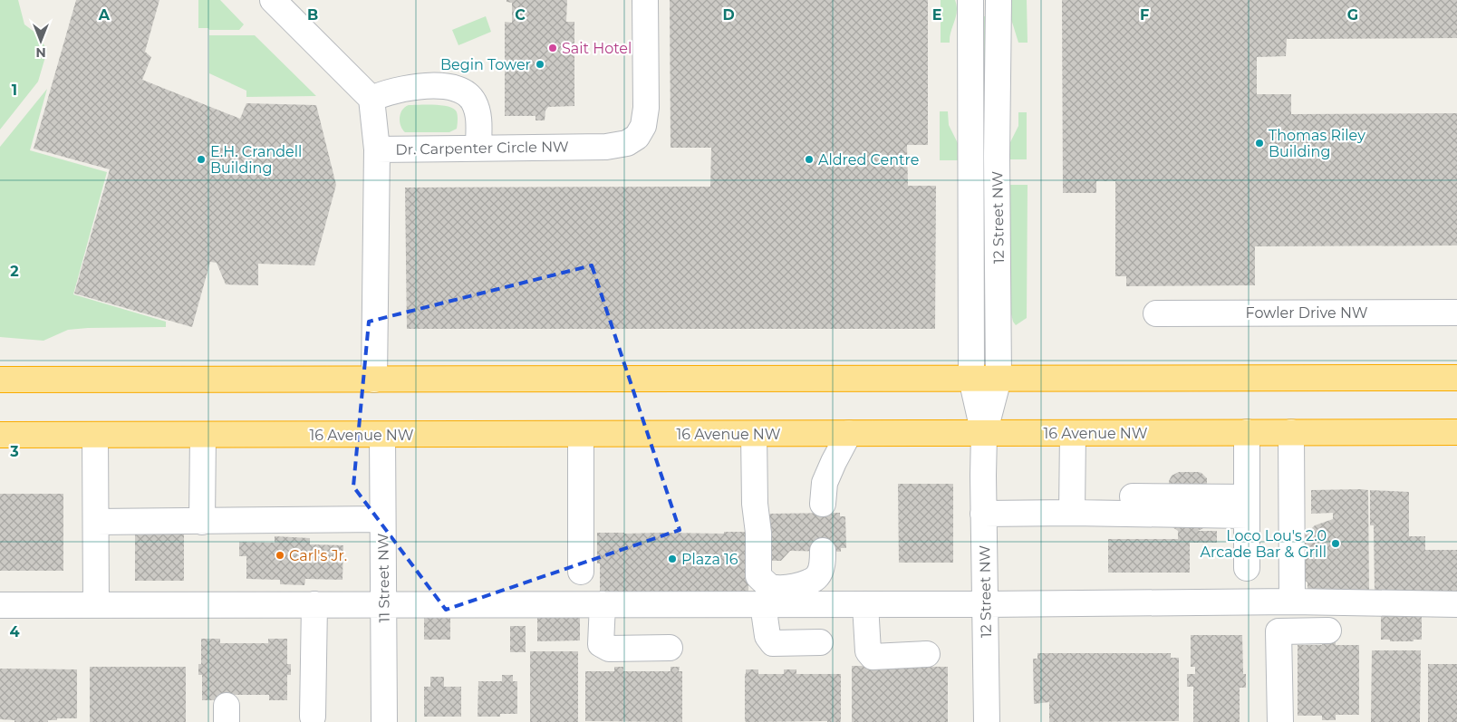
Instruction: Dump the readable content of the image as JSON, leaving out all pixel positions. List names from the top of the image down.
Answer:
{
  "streets": {
    "highway": ["16 Avenue NW"],
    "street": [
      "Dr. Carpenter Circle NW",
      "12 Street NW",
      "Fowler Drive NW",
      "11 Street NW"
    ]
  },
  "crossings": [
    ["12 Street NW", "16 Avenue NW"],
    ["16 Avenue NW", "11 Street NW"]
  ],
  "places": [
    "Sait Hotel",
    "Begin Tower",
    "Thomas Riley Building",
    "E.H. Crandell Building",
    "Aldred Centre",
    "Loco Lou's 2.0 Arcade Bar & Grill",
    "Carl's Jr.",
    "Plaza 16"
  ],
  "north": "bottom",
  "grid": {
    "columns": [
      "A",
      "B",
      "C",
      "D",
      "E",
      "F",
      "G"
    ],
    "rows": [
      "1",
      "2",
      "3",
      "4"
    ]
  }
}
